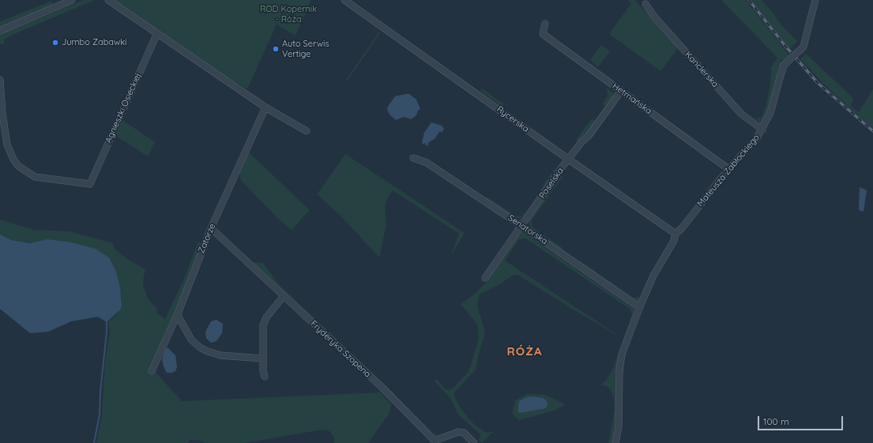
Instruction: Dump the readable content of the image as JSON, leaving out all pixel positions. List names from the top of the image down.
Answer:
{
  "streets": {
    "street": [
      "Kanclerska",
      "Hetmańska",
      "Agnieszki Osieckiej",
      "Rycerska",
      "Mateusza Zabłockiego",
      "Poselska",
      "Senatorska",
      "Zatorze",
      "Fryderyka Szopena"
    ]
  },
  "crossings": [
    ["Kanclerska", "Mateusza Zabłockiego"],
    ["Hetmańska", "Mateusza Zabłockiego"],
    ["Hetmańska", "Poselska"],
    ["Rycerska", "Mateusza Zabłockiego"],
    ["Rycerska", "Poselska"],
    ["Poselska", "Senatorska"],
    ["Zatorze", "Fryderyka Szopena"]
  ],
  "districts": ["RÓŻA"],
  "parks": ["ROD Kopernik - Róża"],
  "places": ["Jumbo Zabawki", "Auto Serwis Vertige"],
  "scale_bar": "100 m"
}
